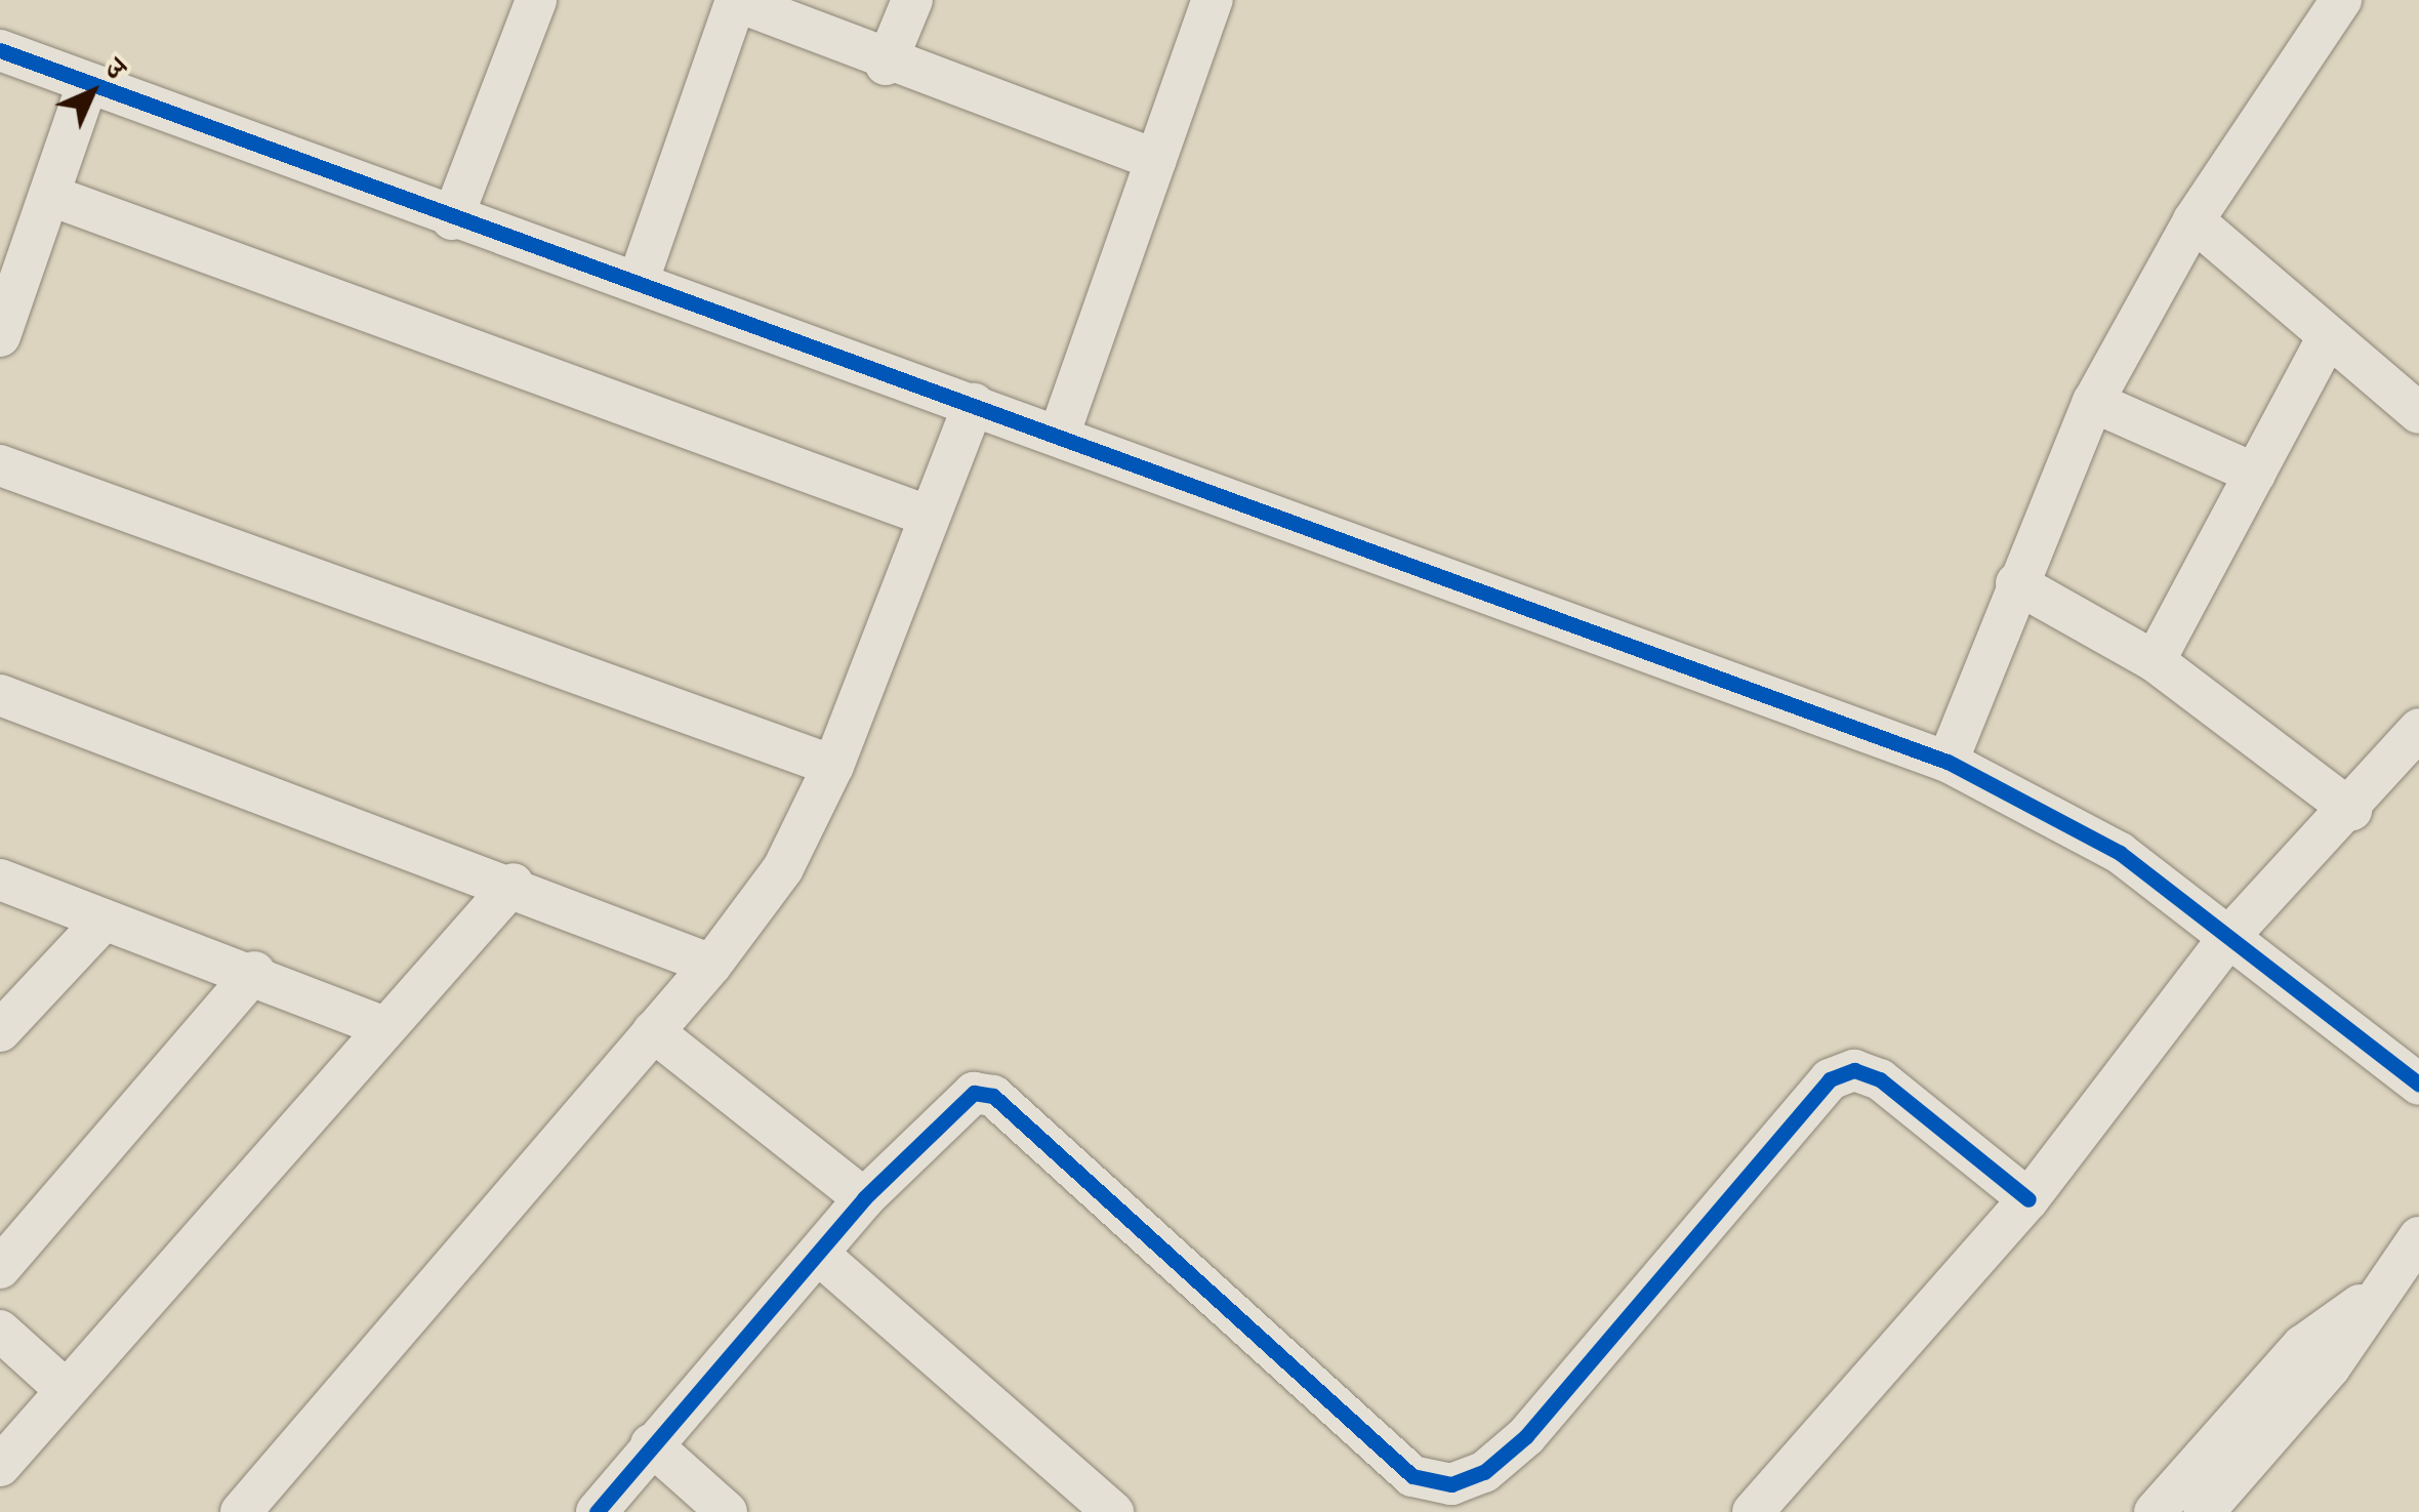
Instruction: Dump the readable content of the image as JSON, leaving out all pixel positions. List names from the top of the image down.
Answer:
{
  "north": "top right"
}
